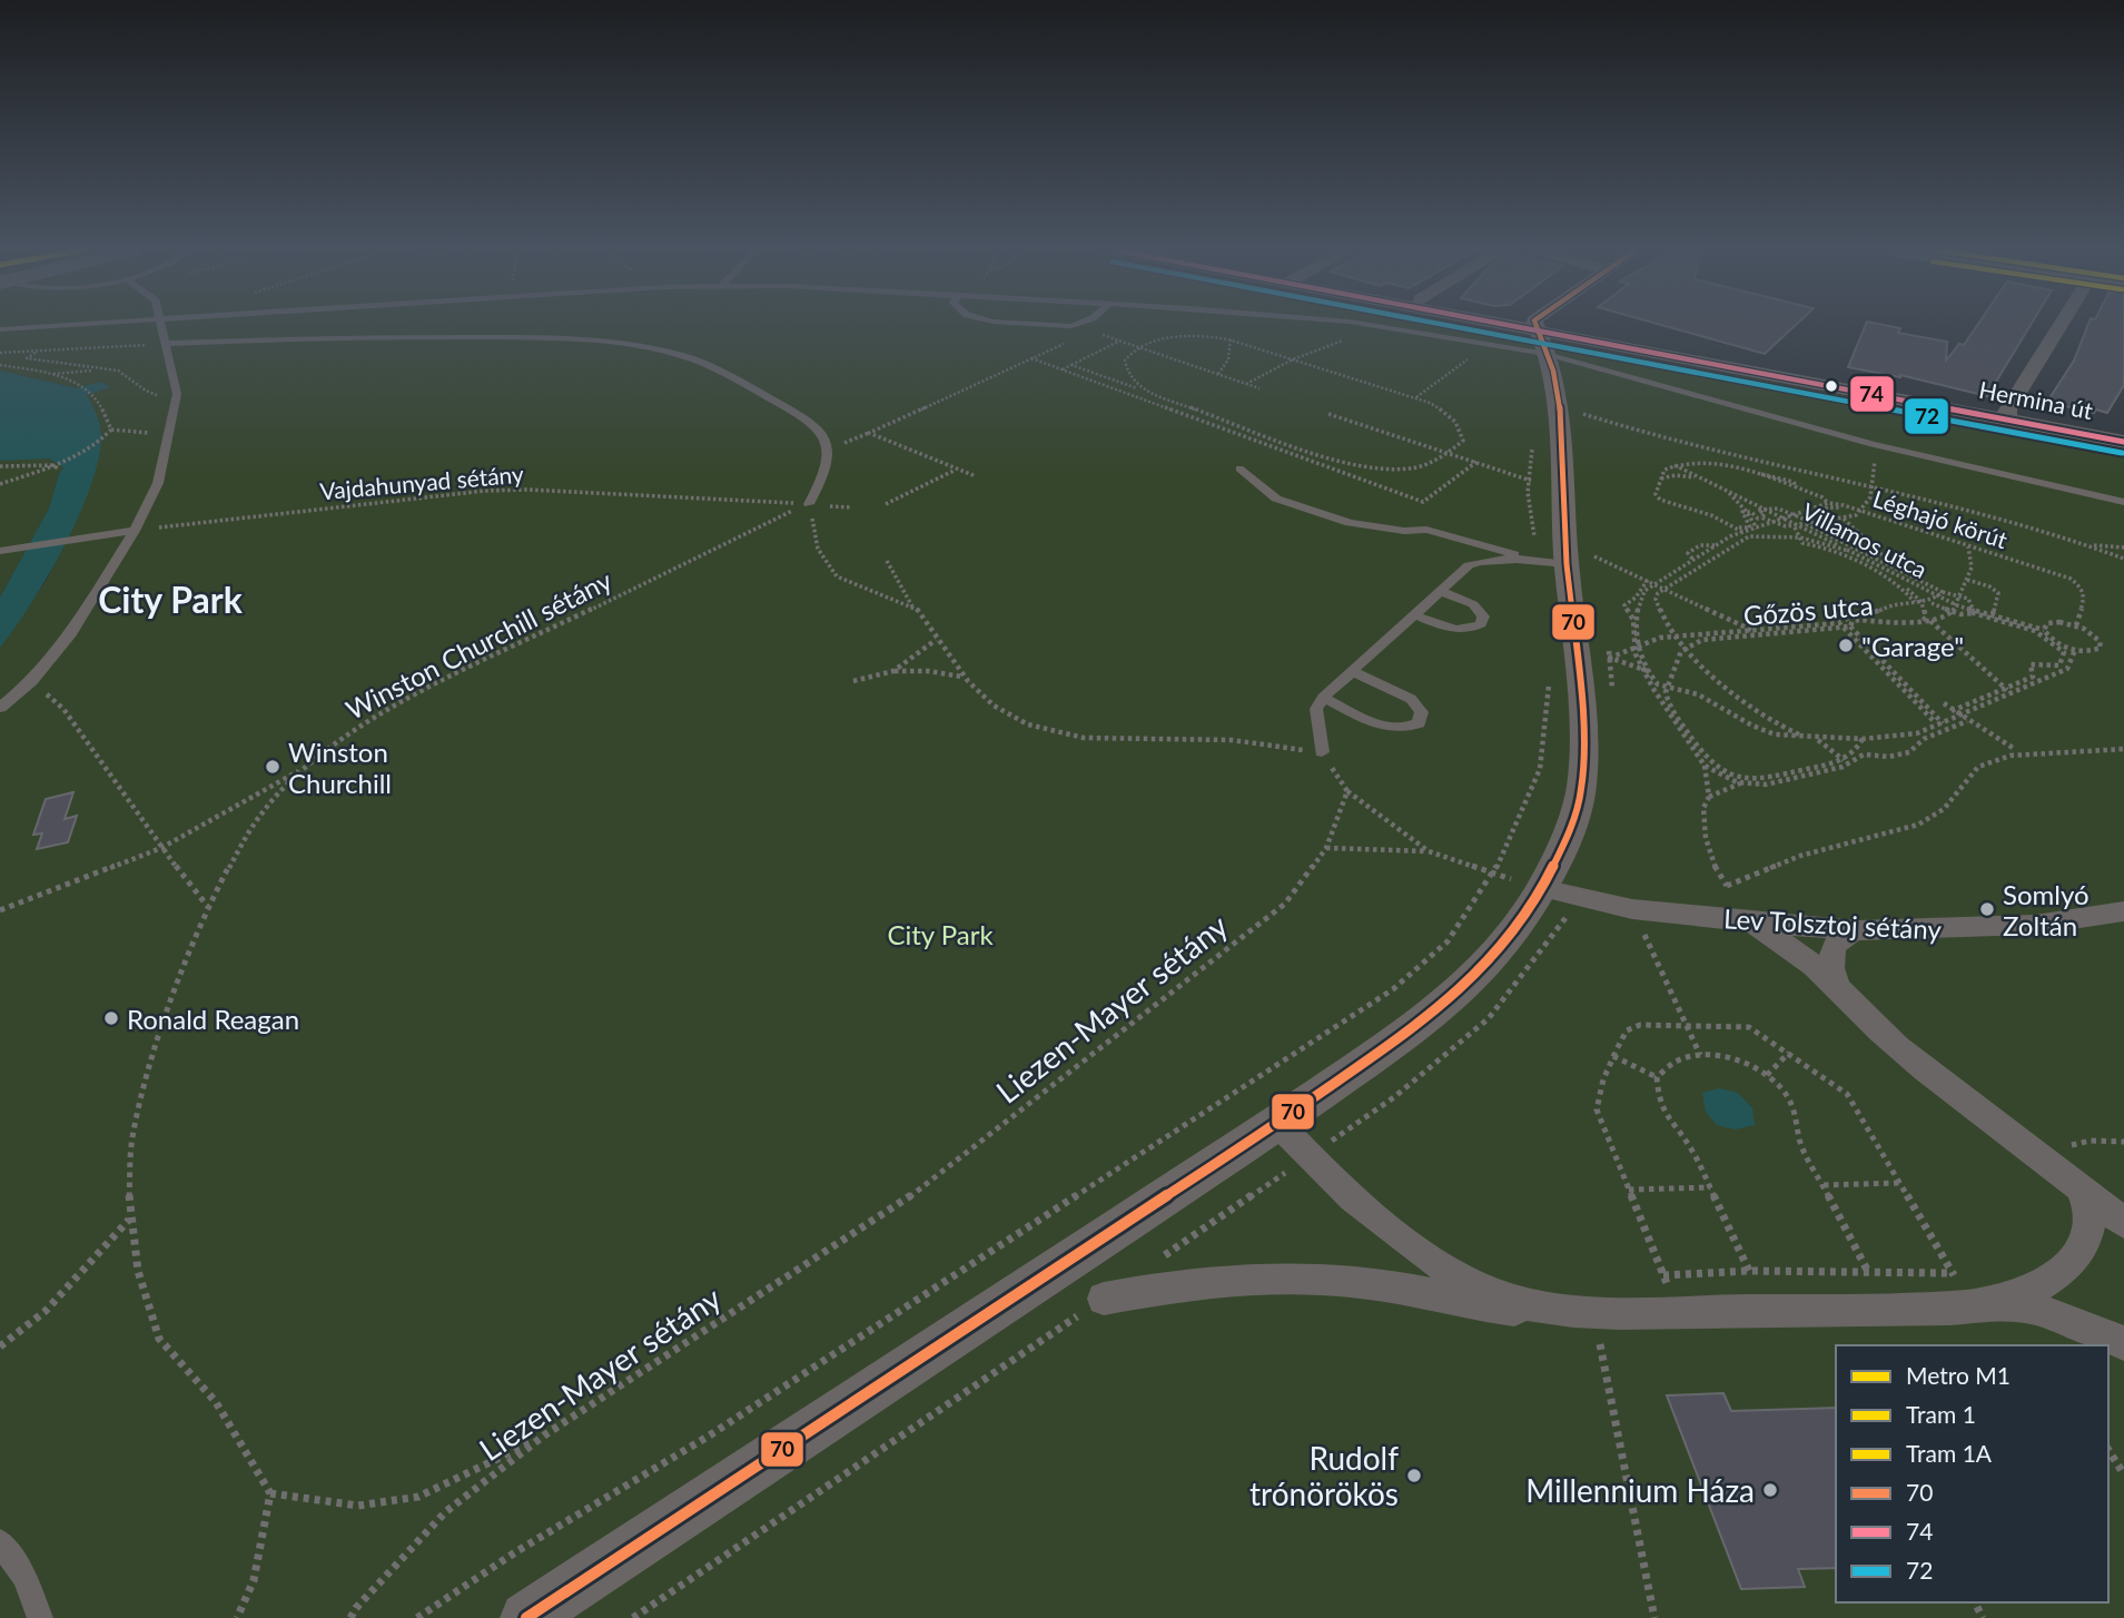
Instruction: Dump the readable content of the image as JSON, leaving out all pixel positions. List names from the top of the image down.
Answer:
{
  "streets": {
    "street": ["Hermina út", "Lev Tolsztoj sétány"],
    "path": [
      "Vajdahunyad sétány",
      "Léghajó körút",
      "Villamos utca",
      "Gőzös utca",
      "Winston Churchill sétány",
      "Liezen-Mayer sétány"
    ]
  },
  "crossings": [
    ["Vajdahunyad sétány", "Winston Churchill sétány"],
    ["Léghajó körút", "Villamos utca"]
  ],
  "districts": ["City Park"],
  "parks": ["City Park"],
  "places": [
    "\"Garage\"",
    "Winston Churchill",
    "Somlyó Zoltán",
    "Ronald Reagan",
    "Rudolf trónörökös",
    "Millennium Háza"
  ],
  "lines": ["transit line 70", "transit line 74", "transit line 72"],
  "legend": [
    "Metro M1",
    "Tram 1",
    "Tram 1A",
    "70",
    "74",
    "72"
  ]
}
